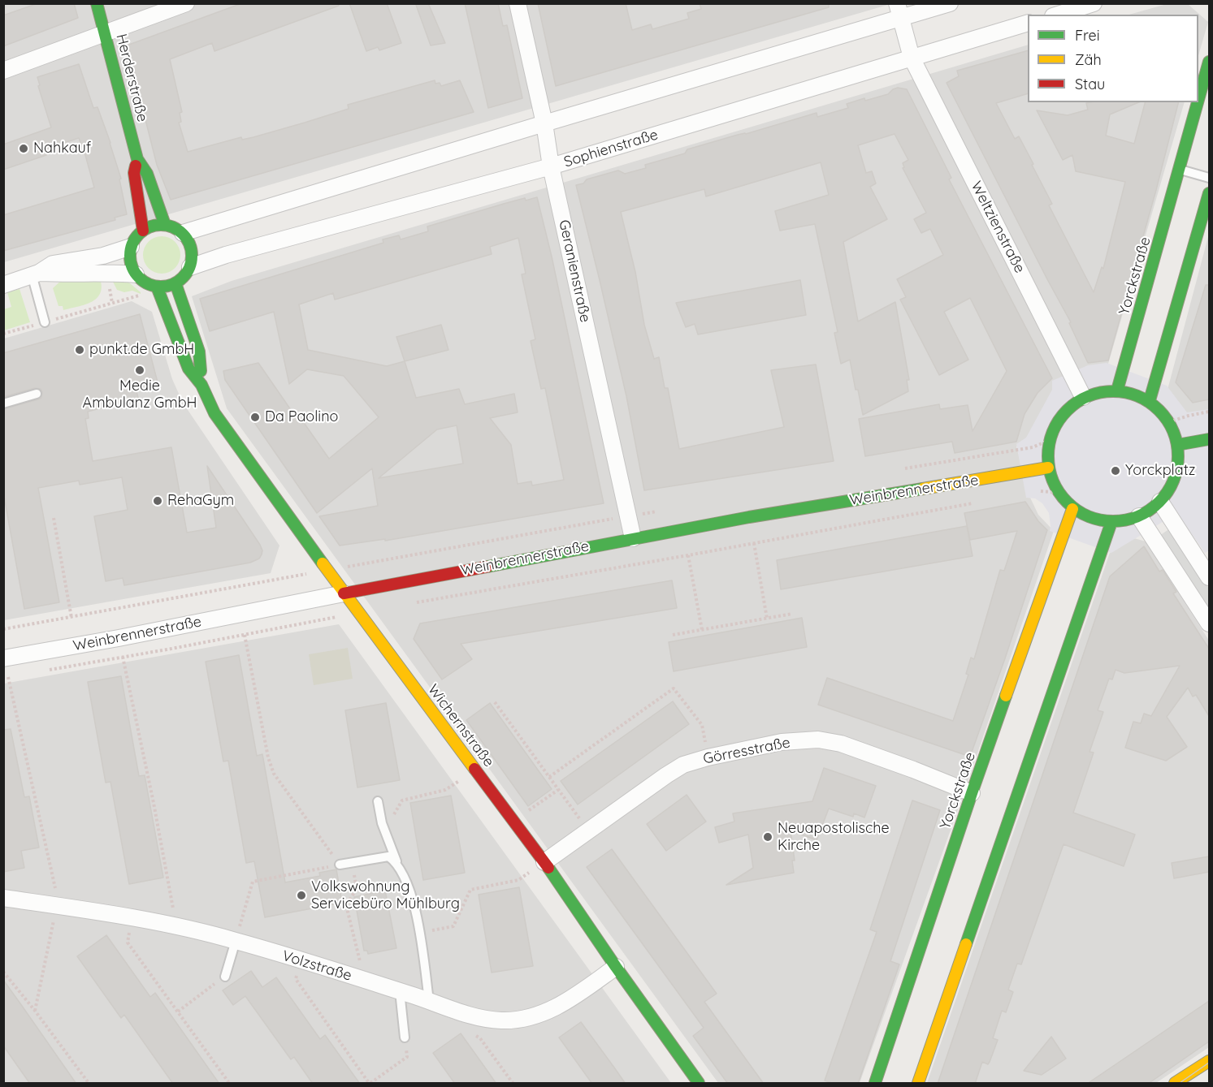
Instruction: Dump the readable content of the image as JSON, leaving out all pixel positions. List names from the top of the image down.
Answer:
{
  "streets": {
    "street": [
      "Herderstraße",
      "Sophienstraße",
      "Weltzienstraße",
      "Geranienstraße",
      "Yorckstraße",
      "Weinbrennerstraße",
      "Wichernstraße",
      "Görresstraße",
      "Volzstraße"
    ]
  },
  "crossings": [
    ["Herderstraße", "Sophienstraße"],
    ["Herderstraße", "Wichernstraße"],
    ["Sophienstraße", "Weltzienstraße"],
    ["Sophienstraße", "Geranienstraße"],
    ["Sophienstraße", "Wichernstraße"],
    ["Weltzienstraße", "Yorckstraße"],
    ["Weltzienstraße", "Weinbrennerstraße"],
    ["Geranienstraße", "Weinbrennerstraße"],
    ["Yorckstraße", "Weinbrennerstraße"],
    ["Yorckstraße", "Görresstraße"],
    ["Weinbrennerstraße", "Wichernstraße"],
    ["Wichernstraße", "Görresstraße"],
    ["Wichernstraße", "Volzstraße"]
  ],
  "places": [
    "Nahkauf",
    "punkt.de GmbH",
    "Medie Ambulanz GmbH",
    "Da Paolino",
    "Yorckplatz",
    "RehaGym",
    "Neuapostolische Kirche",
    "Volkswohnung Servicebüro Mühlburg"
  ],
  "legend": ["Frei", "Zäh", "Stau"]
}
